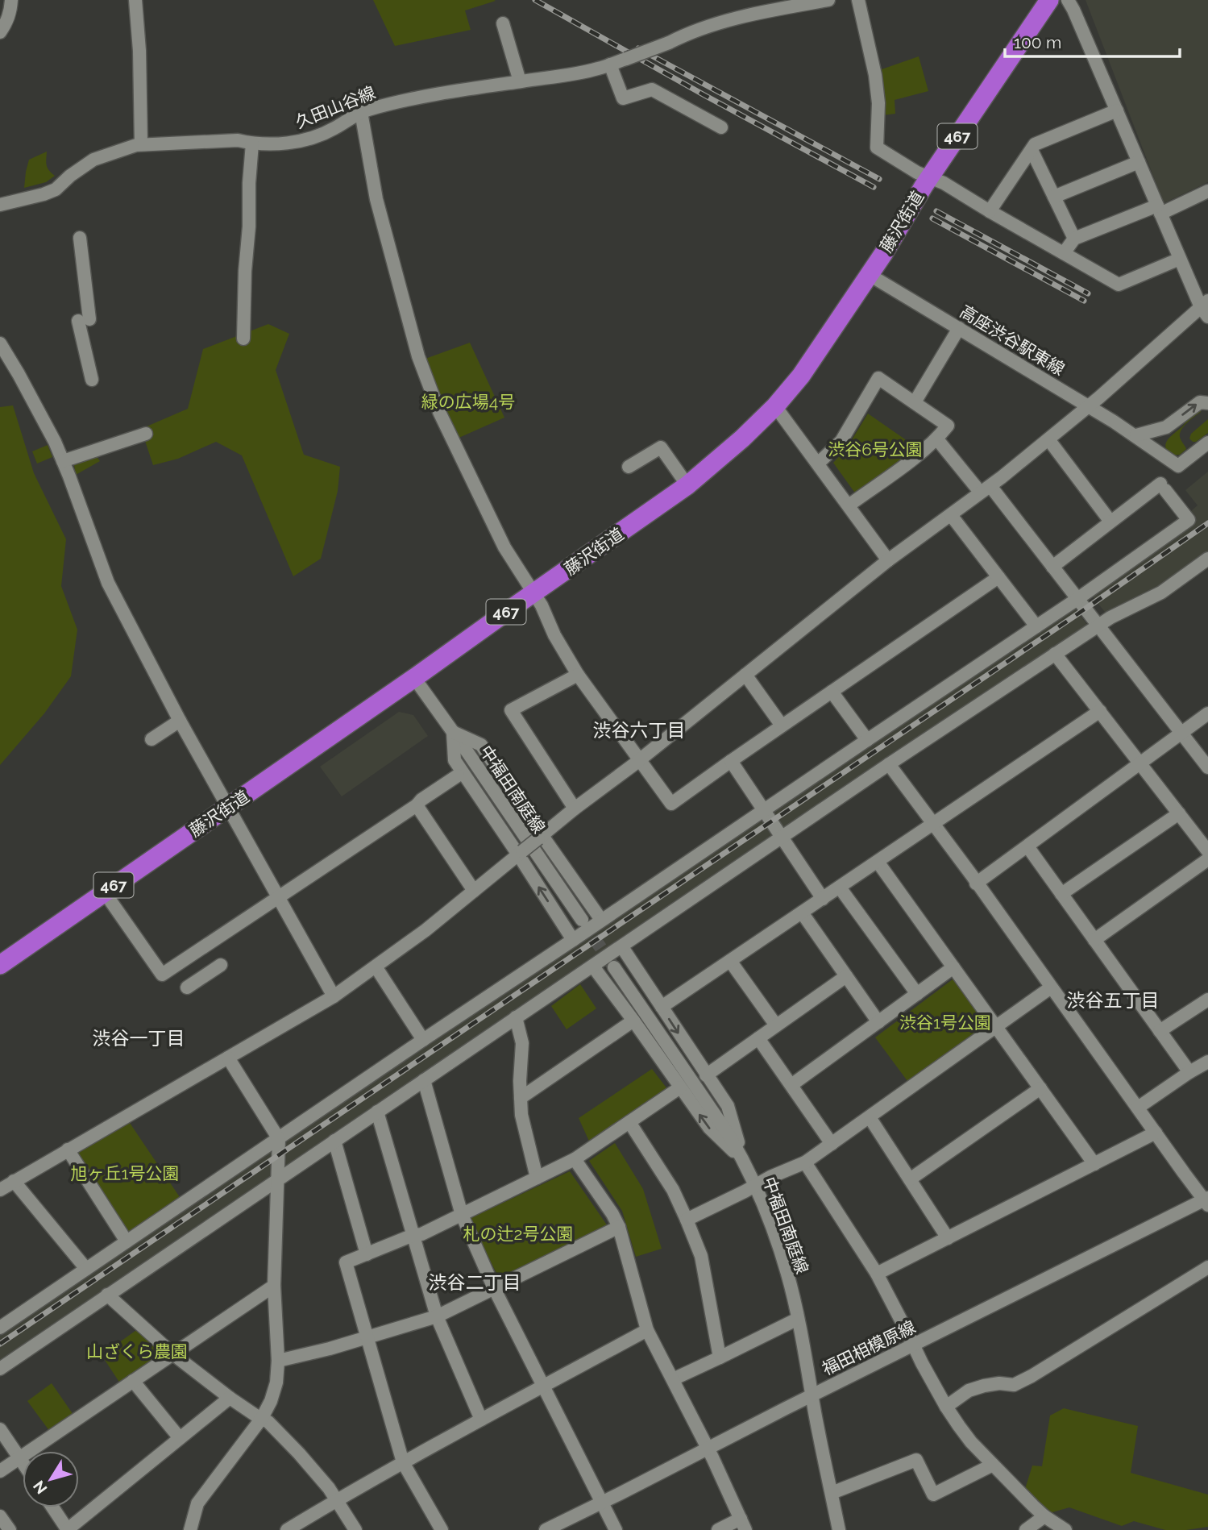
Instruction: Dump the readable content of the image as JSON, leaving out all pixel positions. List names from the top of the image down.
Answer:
{
  "streets": {
    "highway": ["467", "藤沢街道"],
    "street": [
      "久田山谷線",
      "高座渋谷駅東線",
      "中福田南庭線",
      "福田相模原線"
    ]
  },
  "crossings": [
    ["藤沢街道", "高座渋谷駅東線"],
    ["藤沢街道", "中福田南庭線"],
    ["中福田南庭線", "福田相模原線"]
  ],
  "districts": [
    "渋谷六丁目",
    "渋谷五丁目",
    "渋谷一丁目",
    "渋谷二丁目"
  ],
  "parks": [
    "緑の広場4号",
    "渋谷6号公園",
    "渋谷1号公園",
    "旭ヶ丘1号公園",
    "札の辻2号公園",
    "山ざくら農園"
  ],
  "scale_bar": "100 m",
  "north": "bottom left"
}
